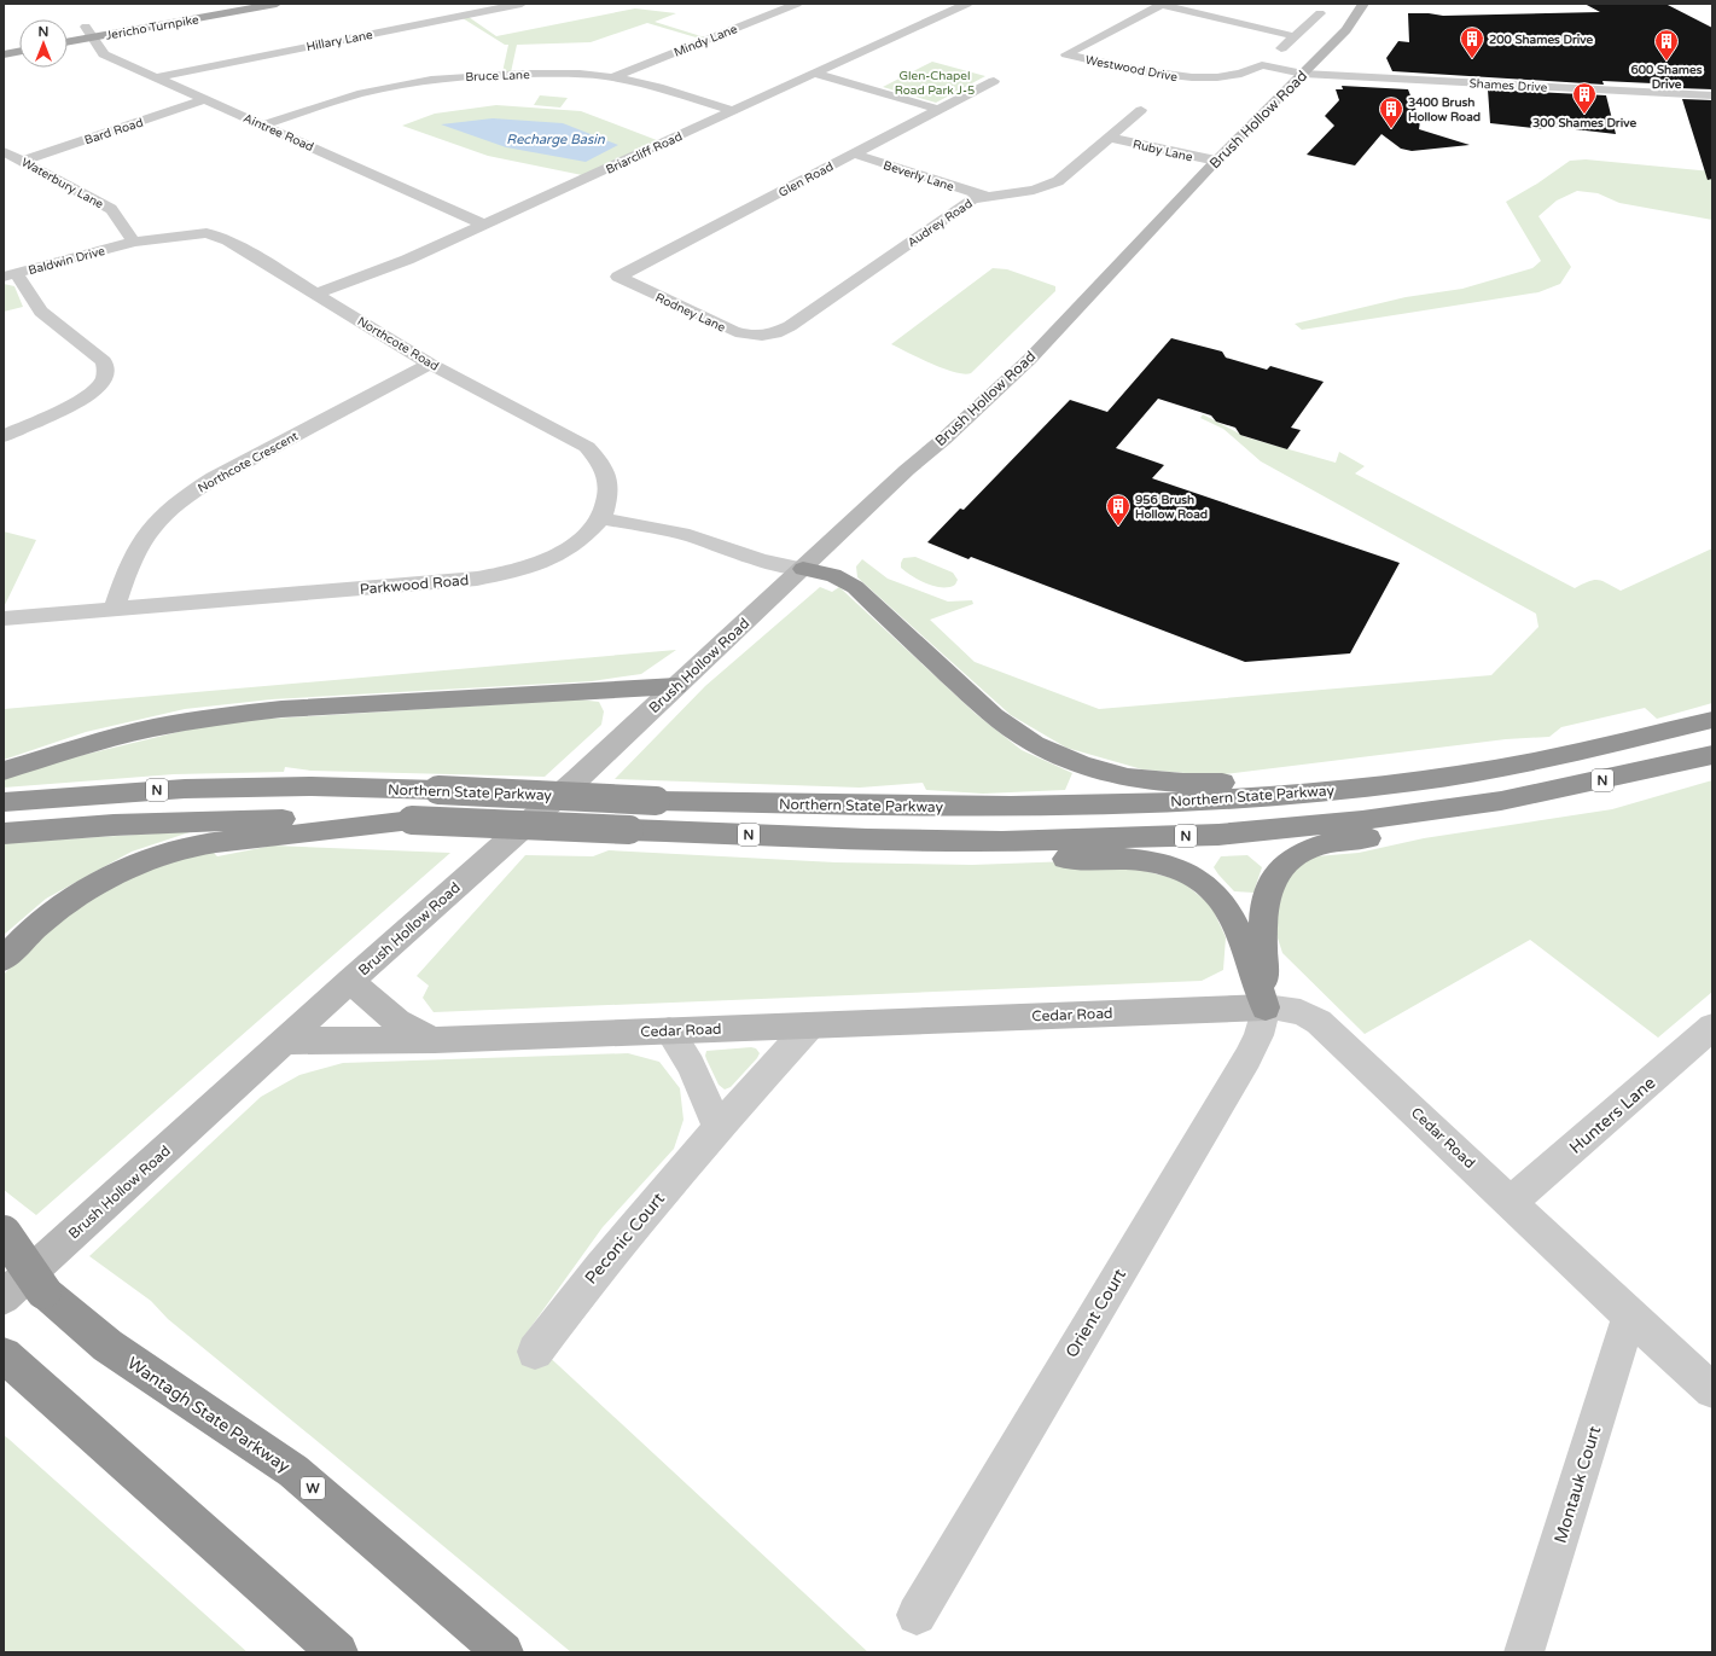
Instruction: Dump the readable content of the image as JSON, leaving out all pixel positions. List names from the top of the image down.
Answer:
{
  "streets": {
    "highway": [
      "N",
      "Northern State Parkway",
      "Wantagh State Parkway",
      "W"
    ],
    "main road": ["Jericho Turnpike", "Brush Hollow Road", "Cedar Road"],
    "street": [
      "Hillary Lane",
      "Mindy Lane",
      "Westwood Drive",
      "Bruce Lane",
      "Shames Drive",
      "Bard Road",
      "Aintree Road",
      "Ruby Lane",
      "Briarcliff Road",
      "Beverly Lane",
      "Glen Road",
      "Waterbury Lane",
      "Audrey Road",
      "Baldwin Drive",
      "Rodney Lane",
      "Northcote Road",
      "Northcote Crescent",
      "Parkwood Road",
      "Hunters Lane",
      "Peconic Court",
      "Orient Court",
      "Montauk Court"
    ]
  },
  "crossings": [
    ["Jericho Turnpike", "Aintree Road"],
    ["Hillary Lane", "Aintree Road"],
    ["Mindy Lane", "Bruce Lane"],
    ["Bruce Lane", "Aintree Road"],
    ["Bruce Lane", "Briarcliff Road"],
    ["Shames Drive", "Brush Hollow Road"],
    ["Brush Hollow Road", "Ruby Lane"],
    ["Brush Hollow Road", "Cedar Road"],
    ["Bard Road", "Aintree Road"],
    ["Bard Road", "Waterbury Lane"],
    ["Aintree Road", "Briarcliff Road"],
    ["Ruby Lane", "Audrey Road"],
    ["Briarcliff Road", "Northcote Road"],
    ["Beverly Lane", "Glen Road"],
    ["Beverly Lane", "Audrey Road"],
    ["Glen Road", "Rodney Lane"],
    ["Waterbury Lane", "Baldwin Drive"],
    ["Waterbury Lane", "Northcote Road"],
    ["Audrey Road", "Rodney Lane"],
    ["Baldwin Drive", "Northcote Road"],
    ["Northcote Road", "Northcote Crescent"],
    ["Northcote Road", "Parkwood Road"],
    ["Northcote Crescent", "Parkwood Road"],
    ["Cedar Road", "Hunters Lane"],
    ["Cedar Road", "Peconic Court"],
    ["Cedar Road", "Orient Court"],
    ["Cedar Road", "Montauk Court"]
  ],
  "water": ["Recharge Basin"],
  "parks": ["Glen-Chapel Road Park J-5"],
  "places": {
    "building": [
      "200 Shames Drive",
      "600 Shames Drive",
      "300 Shames Drive",
      "3400 Brush Hollow Road",
      "956 Brush Hollow Road"
    ]
  },
  "north": "top"
}
